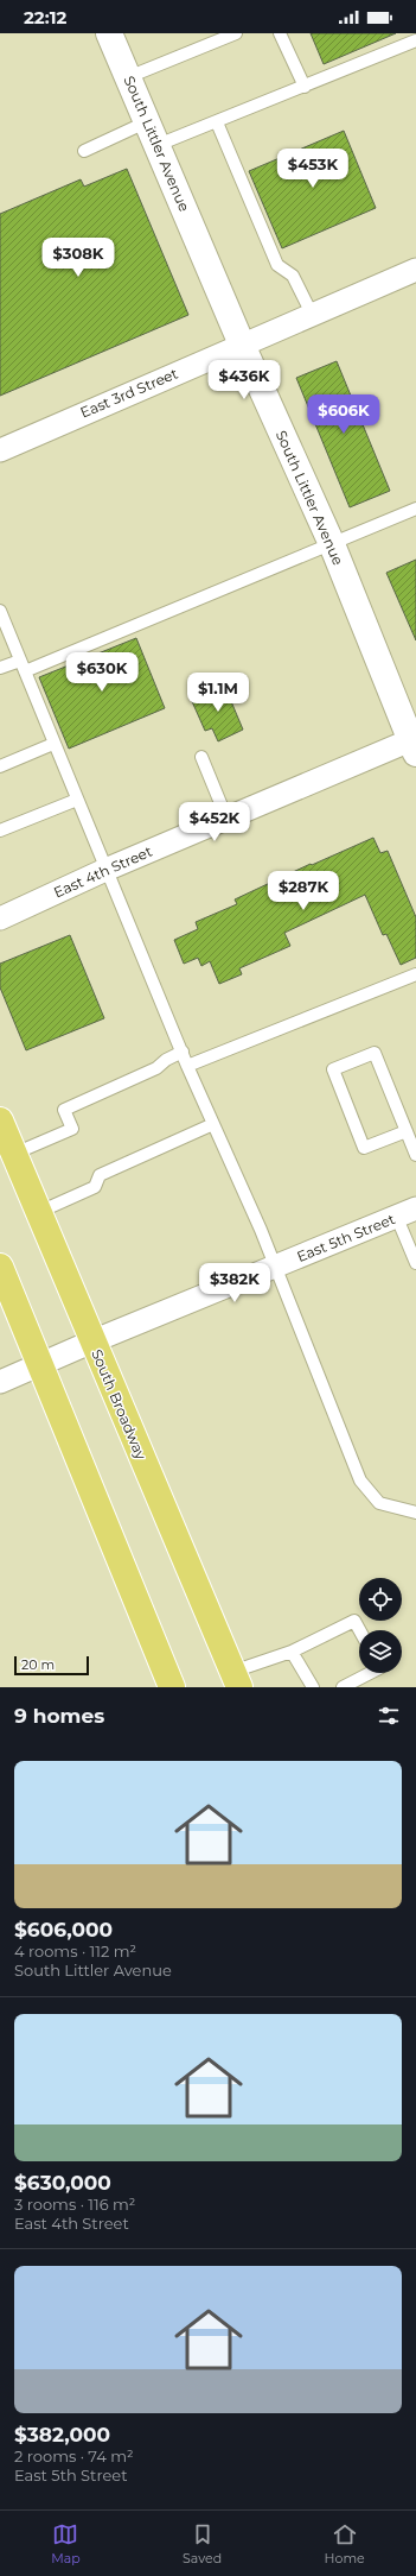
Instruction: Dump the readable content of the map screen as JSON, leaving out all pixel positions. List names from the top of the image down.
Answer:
{
  "streets": {
    "main road": ["South Broadway"],
    "street": [
      "South Littler Avenue",
      "East 3rd Street",
      "East 4th Street",
      "East 5th Street"
    ]
  },
  "crossings": [
    ["South Littler Avenue", "East 3rd Street"],
    ["South Littler Avenue", "East 4th Street"],
    ["East 5th Street", "South Broadway"]
  ],
  "scale_bar": "20 m",
  "page": {
    "status": "22:12",
    "price": [
      "$453K",
      "$308K",
      "$436K",
      "$606K",
      "$630K",
      "$1.1M",
      "$452K",
      "$287K",
      "$382K"
    ],
    "scale": "20 m",
    "heading": "9 homes",
    "list": [
      {
        "name": "$606,000",
        "note": "4 rooms · 112 m² · South Littler Avenue"
      },
      {
        "name": "$630,000",
        "note": "3 rooms · 116 m² · East 4th Street"
      },
      {
        "name": "$382,000",
        "note": "2 rooms · 74 m² · East 5th Street"
      }
    ],
    "tabs": ["Map", "Saved", "Home"]
  }
}
